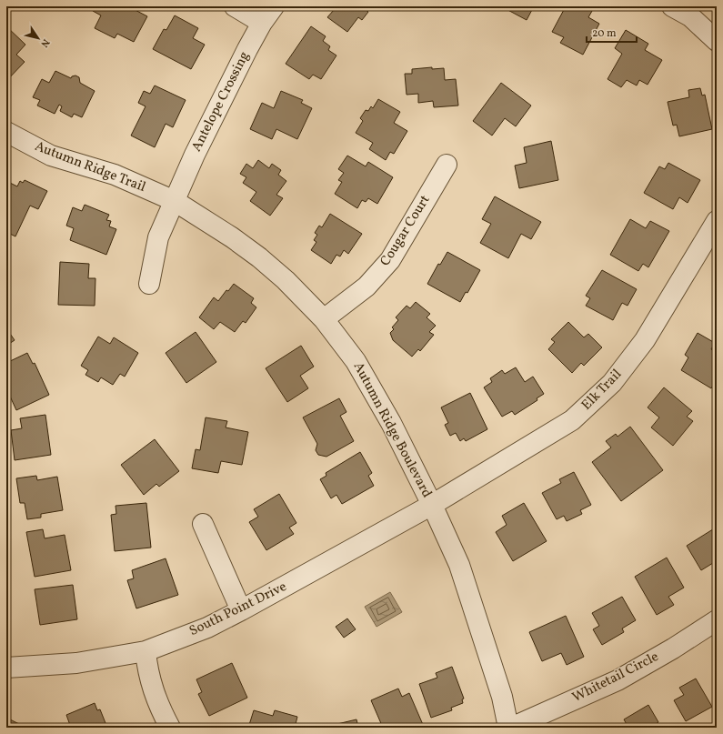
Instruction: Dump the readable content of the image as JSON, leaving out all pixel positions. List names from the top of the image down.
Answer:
{
  "streets": {
    "street": [
      "Antelope Crossing",
      "Autumn Ridge Trail",
      "Cougar Court",
      "Elk Trail",
      "Autumn Ridge Boulevard",
      "South Point Drive",
      "Whitetail Circle"
    ]
  },
  "crossings": [
    ["Antelope Crossing", "Autumn Ridge Trail"],
    ["Antelope Crossing", "Autumn Ridge Boulevard"],
    ["Autumn Ridge Trail", "Autumn Ridge Boulevard"],
    ["Cougar Court", "Autumn Ridge Boulevard"],
    ["Elk Trail", "Autumn Ridge Boulevard"],
    ["Elk Trail", "South Point Drive"],
    ["Autumn Ridge Boulevard", "South Point Drive"],
    ["Autumn Ridge Boulevard", "Whitetail Circle"]
  ],
  "scale_bar": "20 m",
  "north": "bottom right"
}
